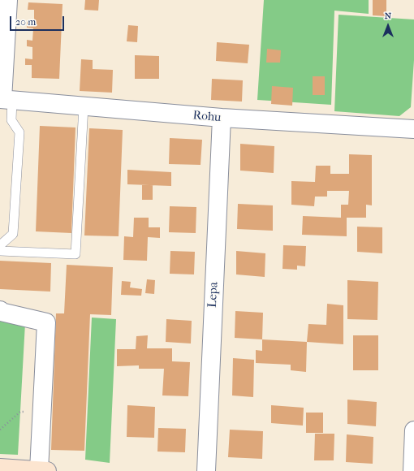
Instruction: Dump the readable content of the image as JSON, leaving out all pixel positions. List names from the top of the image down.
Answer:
{
  "streets": {
    "street": ["Rohu", "Lepa"]
  },
  "crossings": [
    ["Rohu", "Lepa"]
  ],
  "scale_bar": "20 m",
  "north": "top"
}
